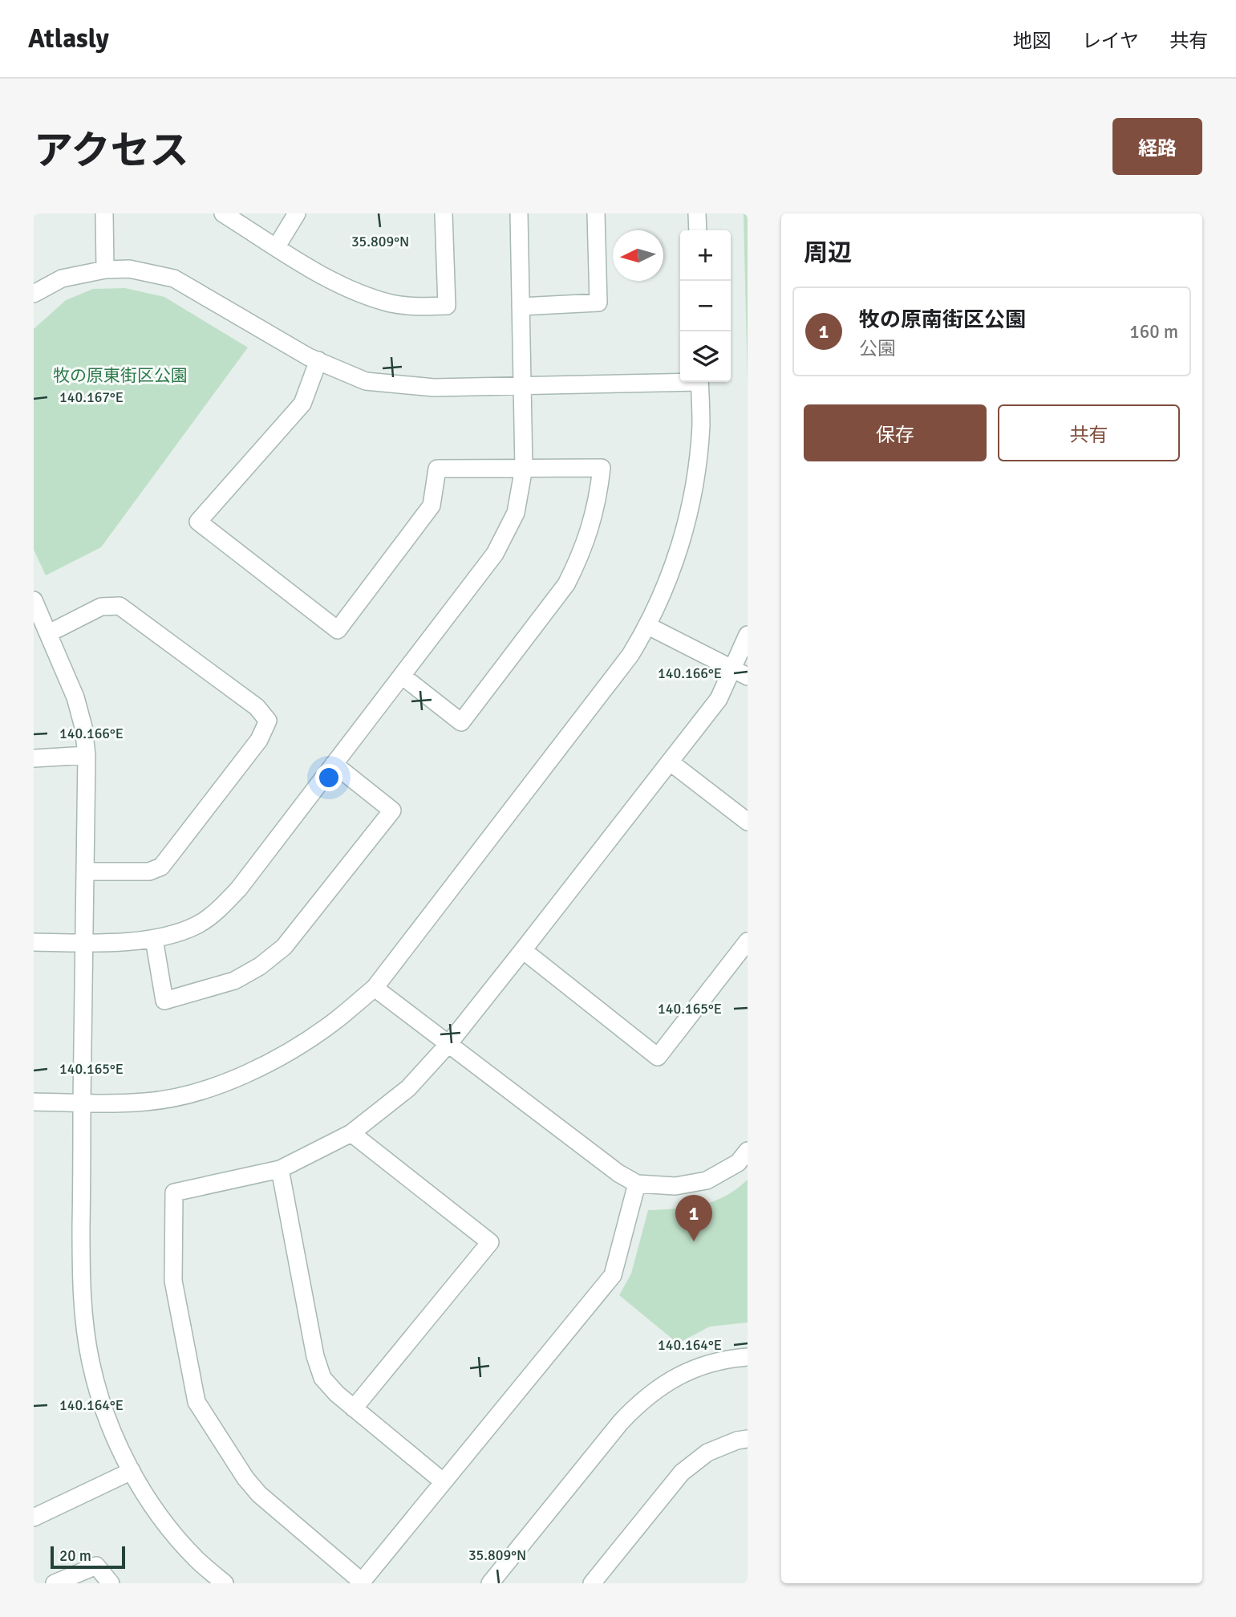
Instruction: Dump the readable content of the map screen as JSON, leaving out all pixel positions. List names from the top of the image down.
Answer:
{
  "parks": ["牧の原東街区公園"],
  "scale_bar": "20 m",
  "north": "left",
  "page": {
    "header": "Atlasly",
    "nav": ["地図", "レイヤ", "共有"],
    "title": "アクセス",
    "buttons": [
      "経路",
      ["保存", "共有"]
    ],
    "heading": "周辺",
    "map_buttons": ["+", "−"],
    "list": [
      {
        "mark": "1",
        "name": "牧の原南街区公園",
        "note": "公園",
        "value": "160 m"
      }
    ],
    "pins": "1",
    "scale": "20 m"
  },
  "coordinates": [
    "35.809°N",
    "140.167°E",
    "140.166°E",
    "140.165°E",
    "140.164°E"
  ]
}
